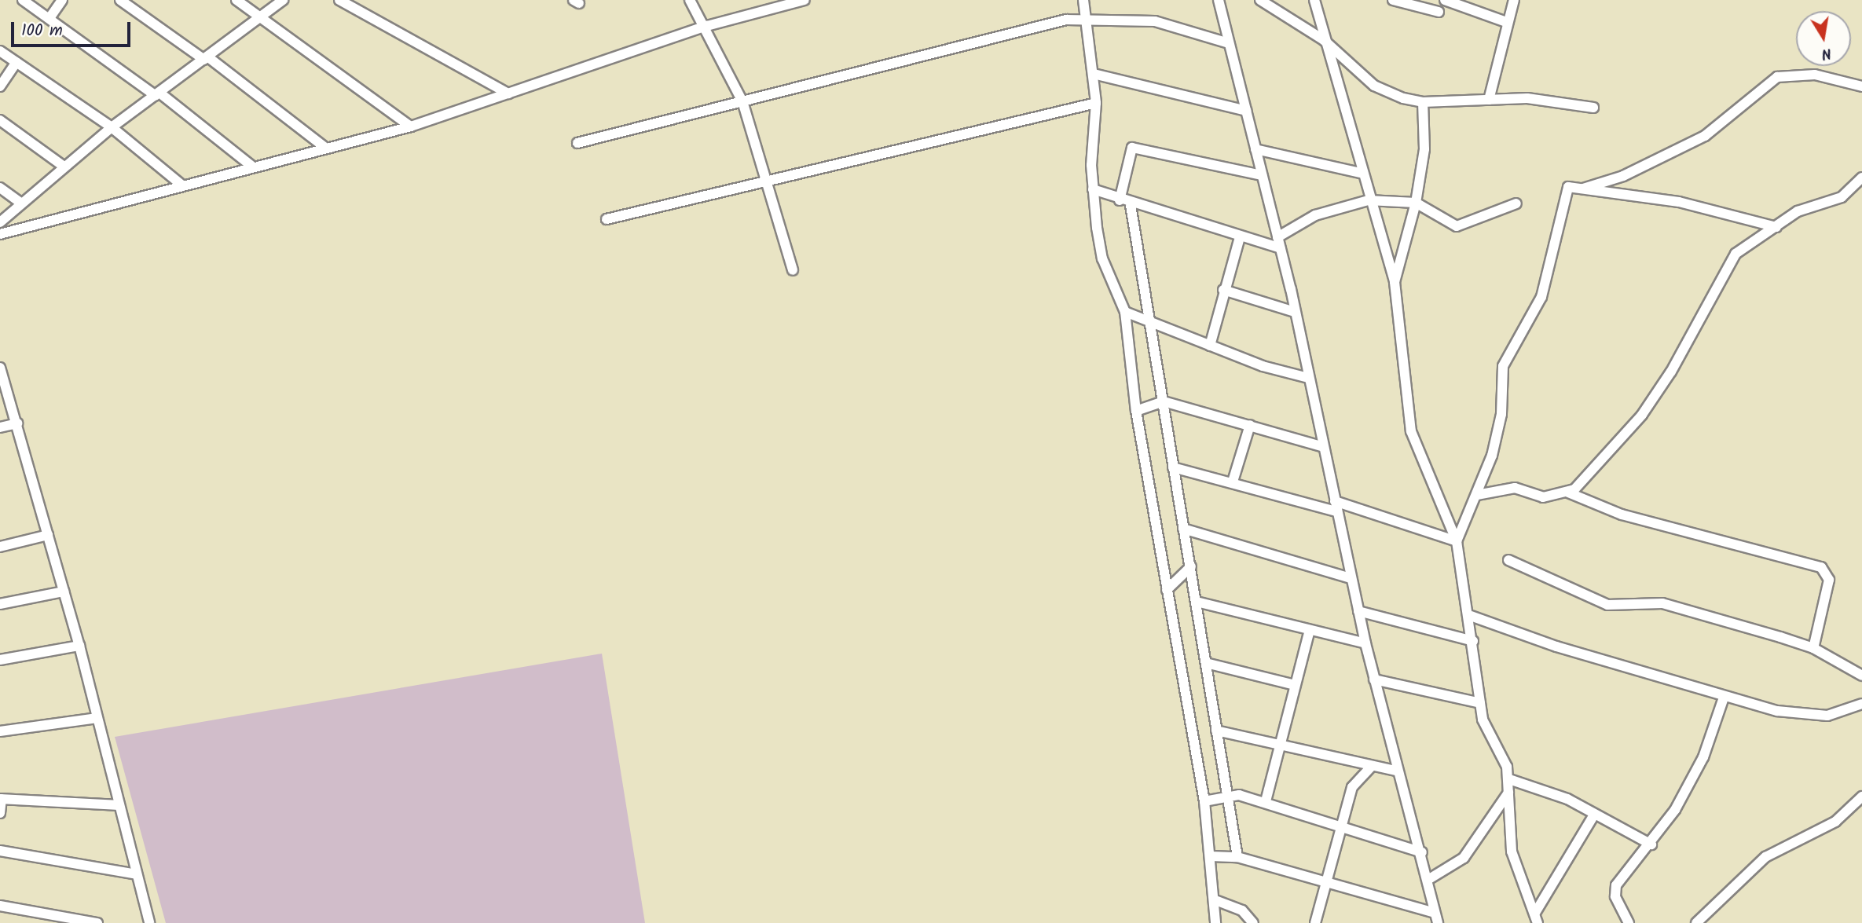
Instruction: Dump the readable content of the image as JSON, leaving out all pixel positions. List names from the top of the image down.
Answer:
{
  "scale_bar": "100 m",
  "north": "bottom"
}
